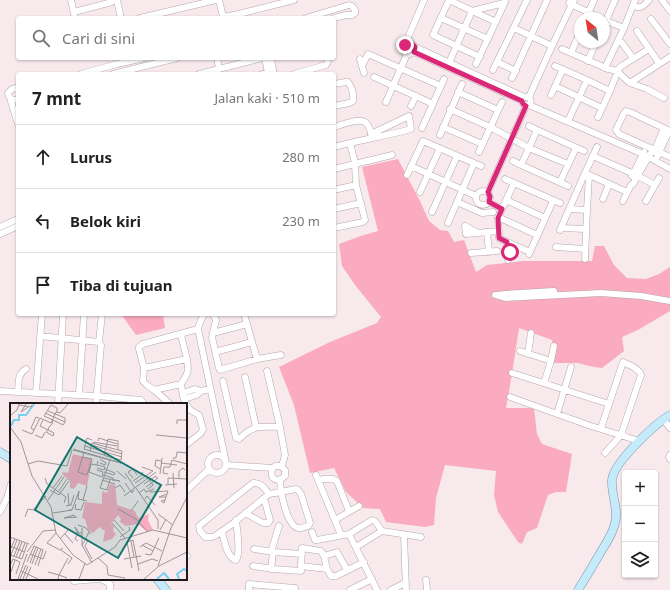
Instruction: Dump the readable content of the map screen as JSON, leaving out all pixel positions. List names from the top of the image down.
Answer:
{
  "north": "top left",
  "page": {
    "search": "Cari di sini",
    "heading": ["7 mnt", "Jalan kaki · 510 m"],
    "list": [
      ["Lurus", "280 m"],
      ["Belok kiri", "230 m"],
      "Tiba di tujuan"
    ],
    "map_buttons": ["+", "−"]
  }
}
